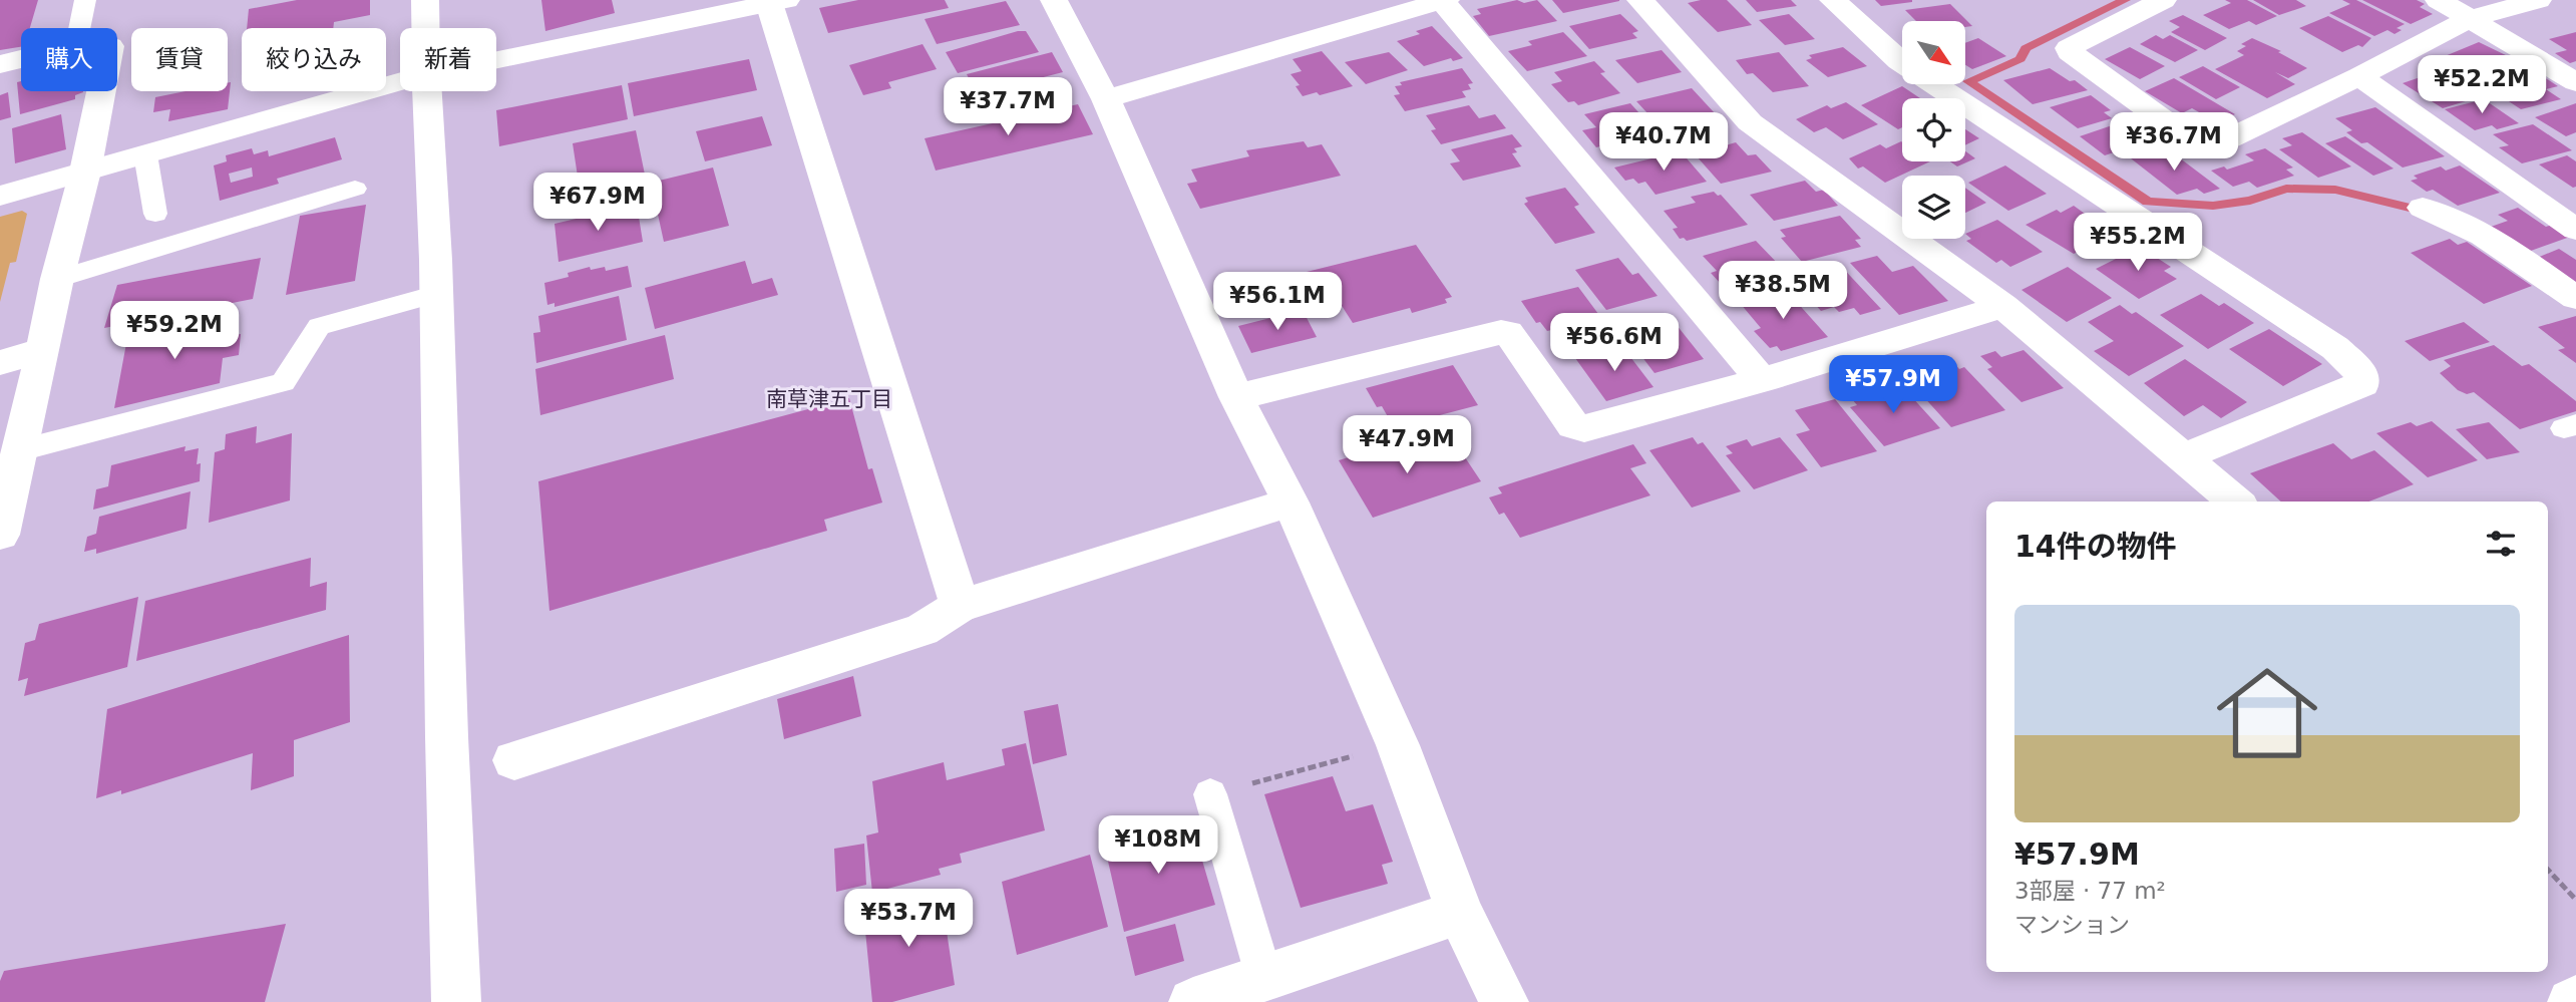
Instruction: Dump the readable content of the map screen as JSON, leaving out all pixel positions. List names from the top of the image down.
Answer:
{
  "districts": ["南草津五丁目"],
  "north": "bottom right",
  "page": {
    "chip": [
      "購入",
      "賃貸",
      "絞り込み",
      "新着"
    ],
    "price": [
      "¥52.2M",
      "¥37.7M",
      "¥40.7M",
      "¥36.7M",
      "¥67.9M",
      "¥55.2M",
      "¥38.5M",
      "¥56.1M",
      "¥59.2M",
      "¥56.6M",
      "¥57.9M",
      "¥47.9M",
      "¥108M",
      "¥53.7M"
    ],
    "heading": "14件の物件",
    "list": [
      {
        "name": "¥57.9M",
        "note": "3部屋 · 77 m² · マンション"
      }
    ]
  }
}
